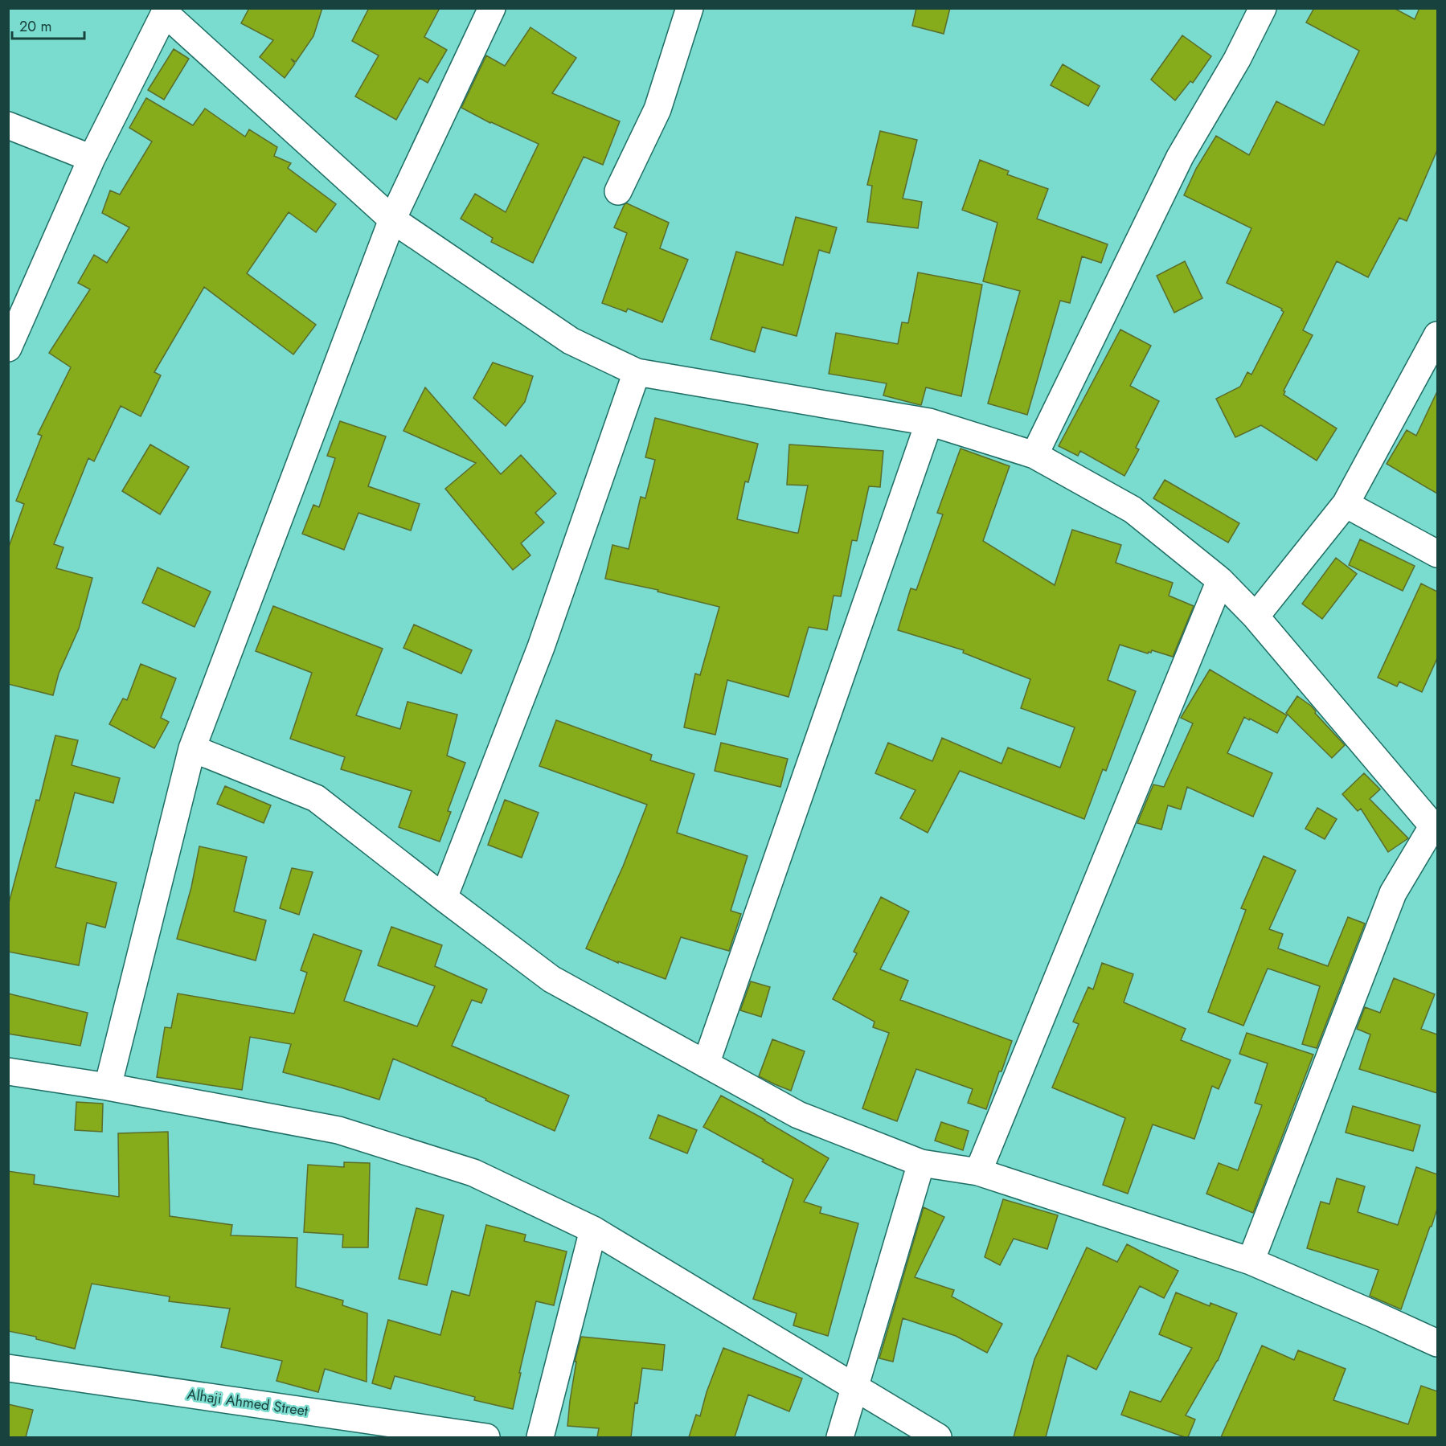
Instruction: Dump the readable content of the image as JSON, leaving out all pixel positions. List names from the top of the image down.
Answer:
{
  "streets": {
    "street": ["Alhaji Ahmed Street"]
  },
  "scale_bar": "20 m"
}
